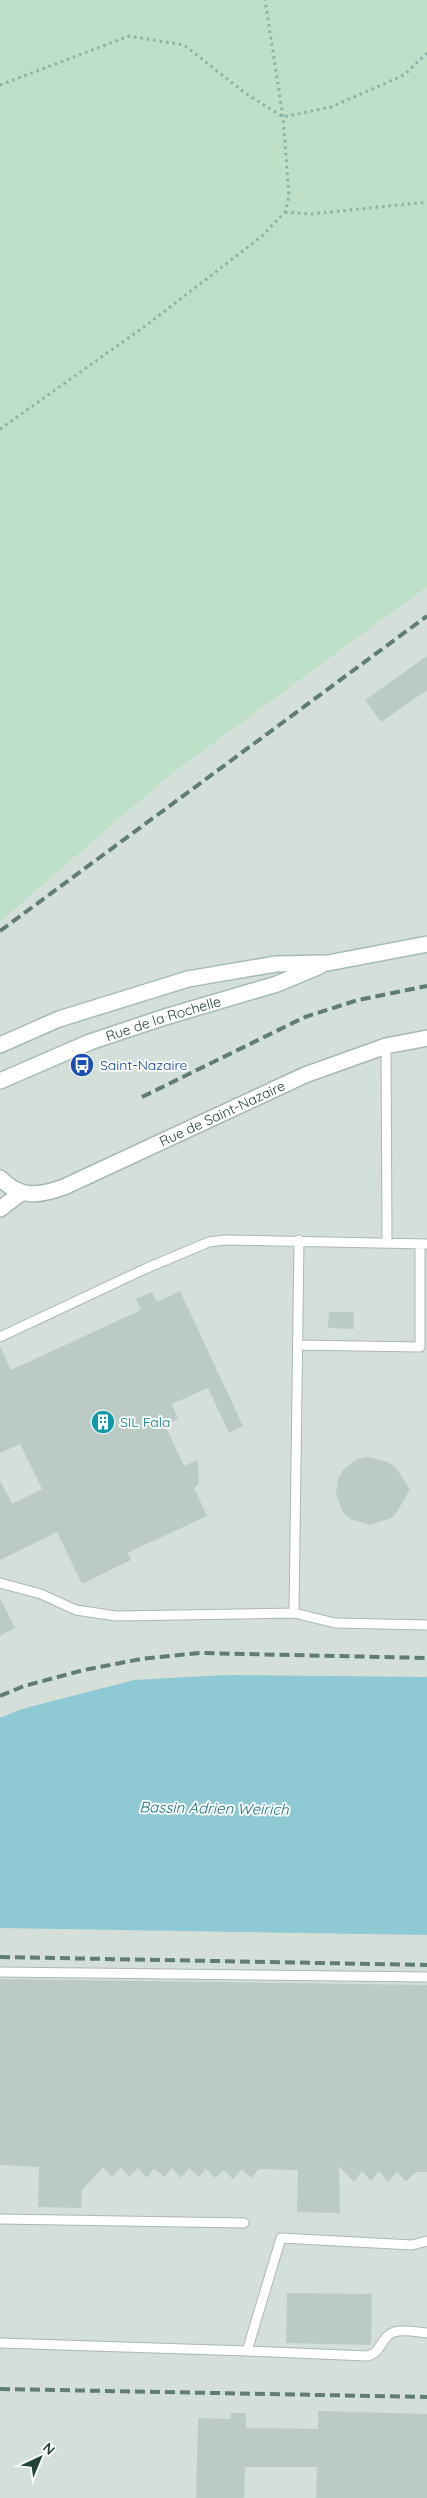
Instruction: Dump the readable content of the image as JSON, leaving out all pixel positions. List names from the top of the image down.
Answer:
{
  "streets": {
    "main road": ["Rue de la Rochelle", "Rue de Saint-Nazaire"]
  },
  "water": ["Bassin Adrien Weirich"],
  "places": {
    "bus stop": ["Saint-Nazaire"],
    "building": ["SIL Fala"]
  },
  "north": "top right"
}
